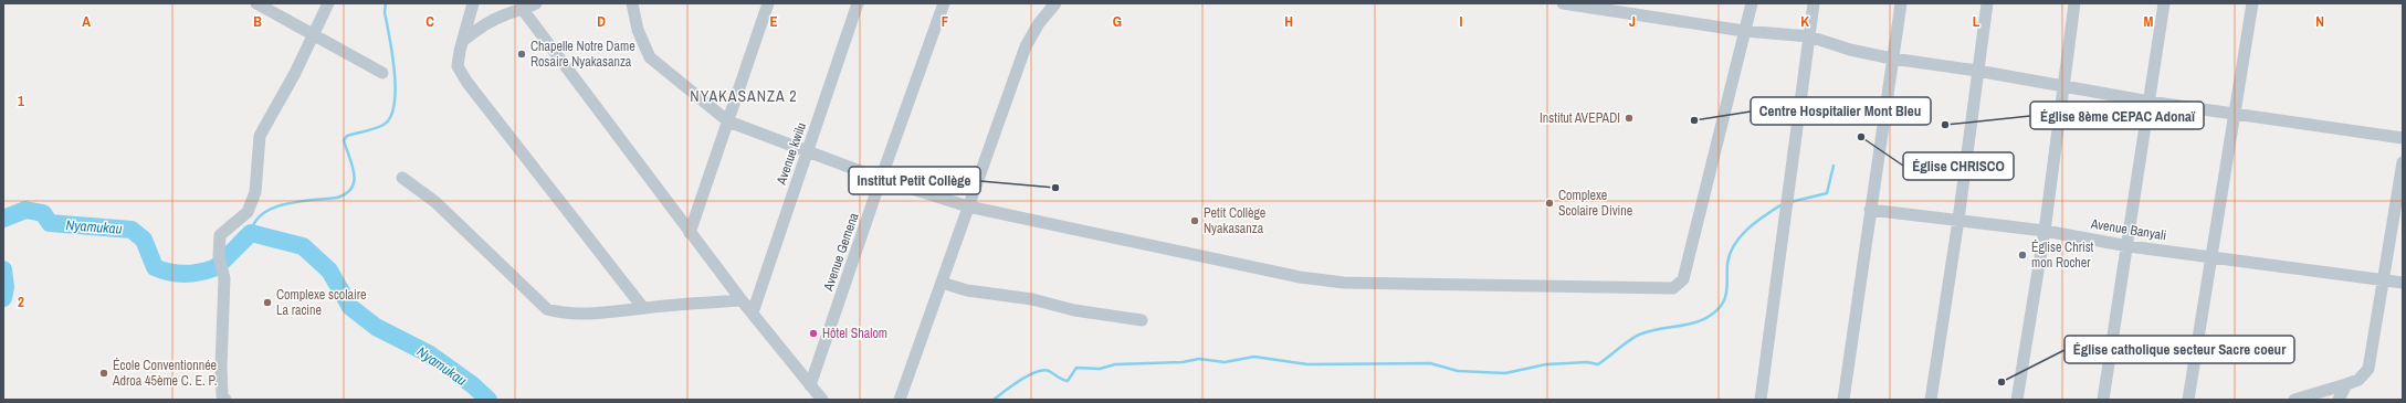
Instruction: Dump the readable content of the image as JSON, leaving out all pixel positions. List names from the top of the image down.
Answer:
{
  "streets": {
    "street": ["Avenue kwilu", "Avenue Banyali", "Avenue Gemena"]
  },
  "districts": ["NYAKASANZA 2"],
  "water": ["Nyamukau"],
  "places": [
    "Chapelle Notre Dame Rosaire Nyakasanza",
    "Institut AVEPADI",
    "Centre Hospitalier Mont Bleu",
    "Église 8ème CEPAC Adonaï",
    "Église CHRISCO",
    "Institut Petit Collège",
    "Complexe Scolaire Divine",
    "Petit Collège Nyakasanza",
    "Église Christ mon Rocher",
    "Complexe scolaire La racine",
    "Hôtel Shalom",
    "École Conventionnée Adroa 45ème C. E. P.",
    "Église catholique secteur Sacre coeur"
  ],
  "grid": {
    "columns": [
      "A",
      "B",
      "C",
      "D",
      "E",
      "F",
      "G",
      "H",
      "I",
      "J",
      "K",
      "L",
      "M",
      "N"
    ],
    "rows": ["1", "2"]
  }
}
